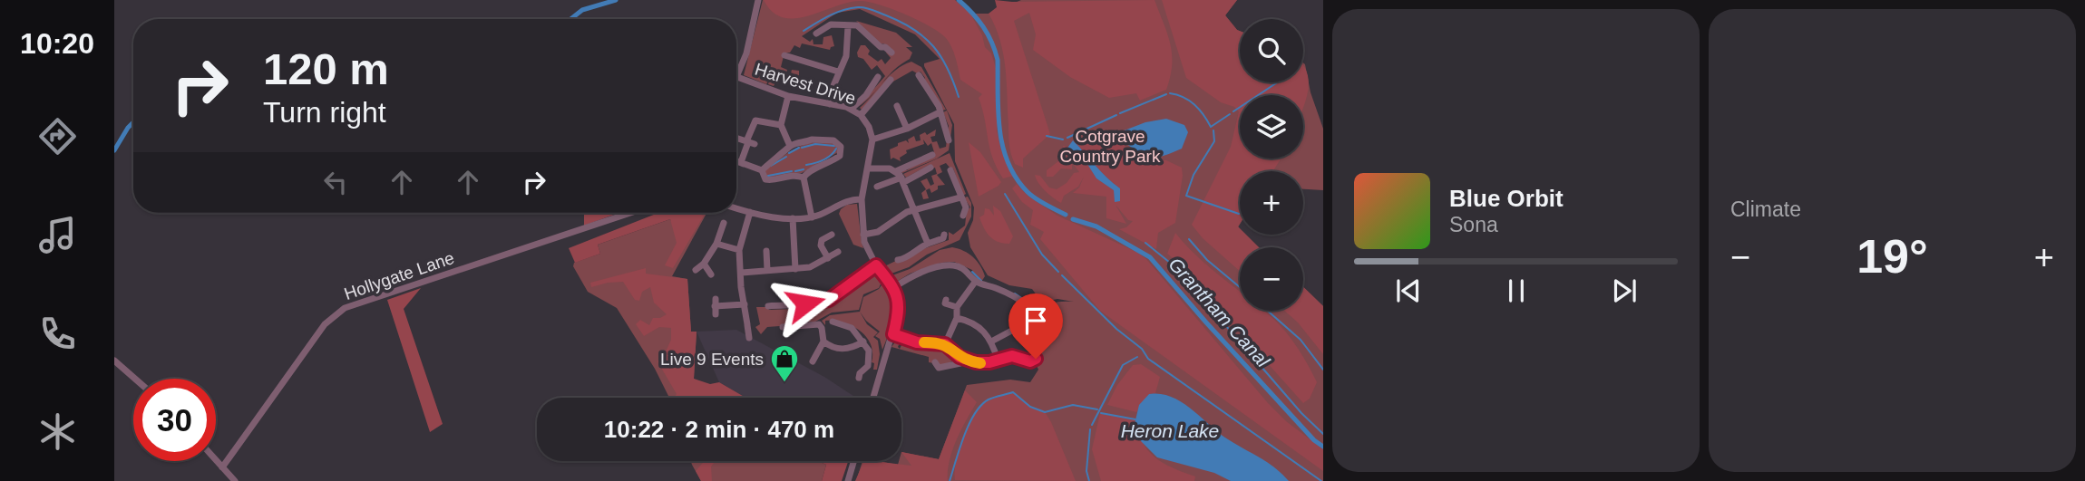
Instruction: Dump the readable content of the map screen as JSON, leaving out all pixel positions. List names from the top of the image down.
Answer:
{
  "streets": {
    "street": ["Harvest Drive", "Hollygate Lane"]
  },
  "water": ["Grantham Canal", "Heron Lake"],
  "parks": ["Cotgrave Country Park"],
  "places": {
    "shop": ["Live 9 Events"]
  },
  "page": {
    "tabs": "10:20",
    "tile": "Climate",
    "map_buttons": ["+", "−"],
    "turn": ["120 m", "Turn right"],
    "song": ["Blue Orbit", "Sona"],
    "heat": ["−", "19°", "+"],
    "limit": "30",
    "trip": "10:22 · 2 min · 470 m"
  }
}
